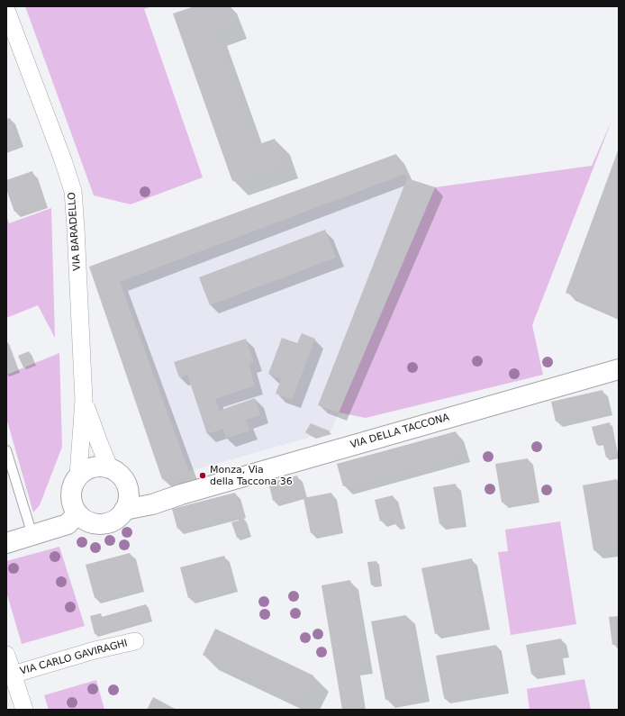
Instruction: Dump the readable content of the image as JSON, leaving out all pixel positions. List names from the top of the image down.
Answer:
{
  "streets": {
    "main road": ["VIA DELLA TACCONA"],
    "street": ["VIA BARADELLO", "VIA CARLO GAVIRAGHI"]
  },
  "crossings": [
    ["VIA BARADELLO", "VIA DELLA TACCONA"]
  ],
  "places": ["Monza, Via della Taccona 36"]
}
